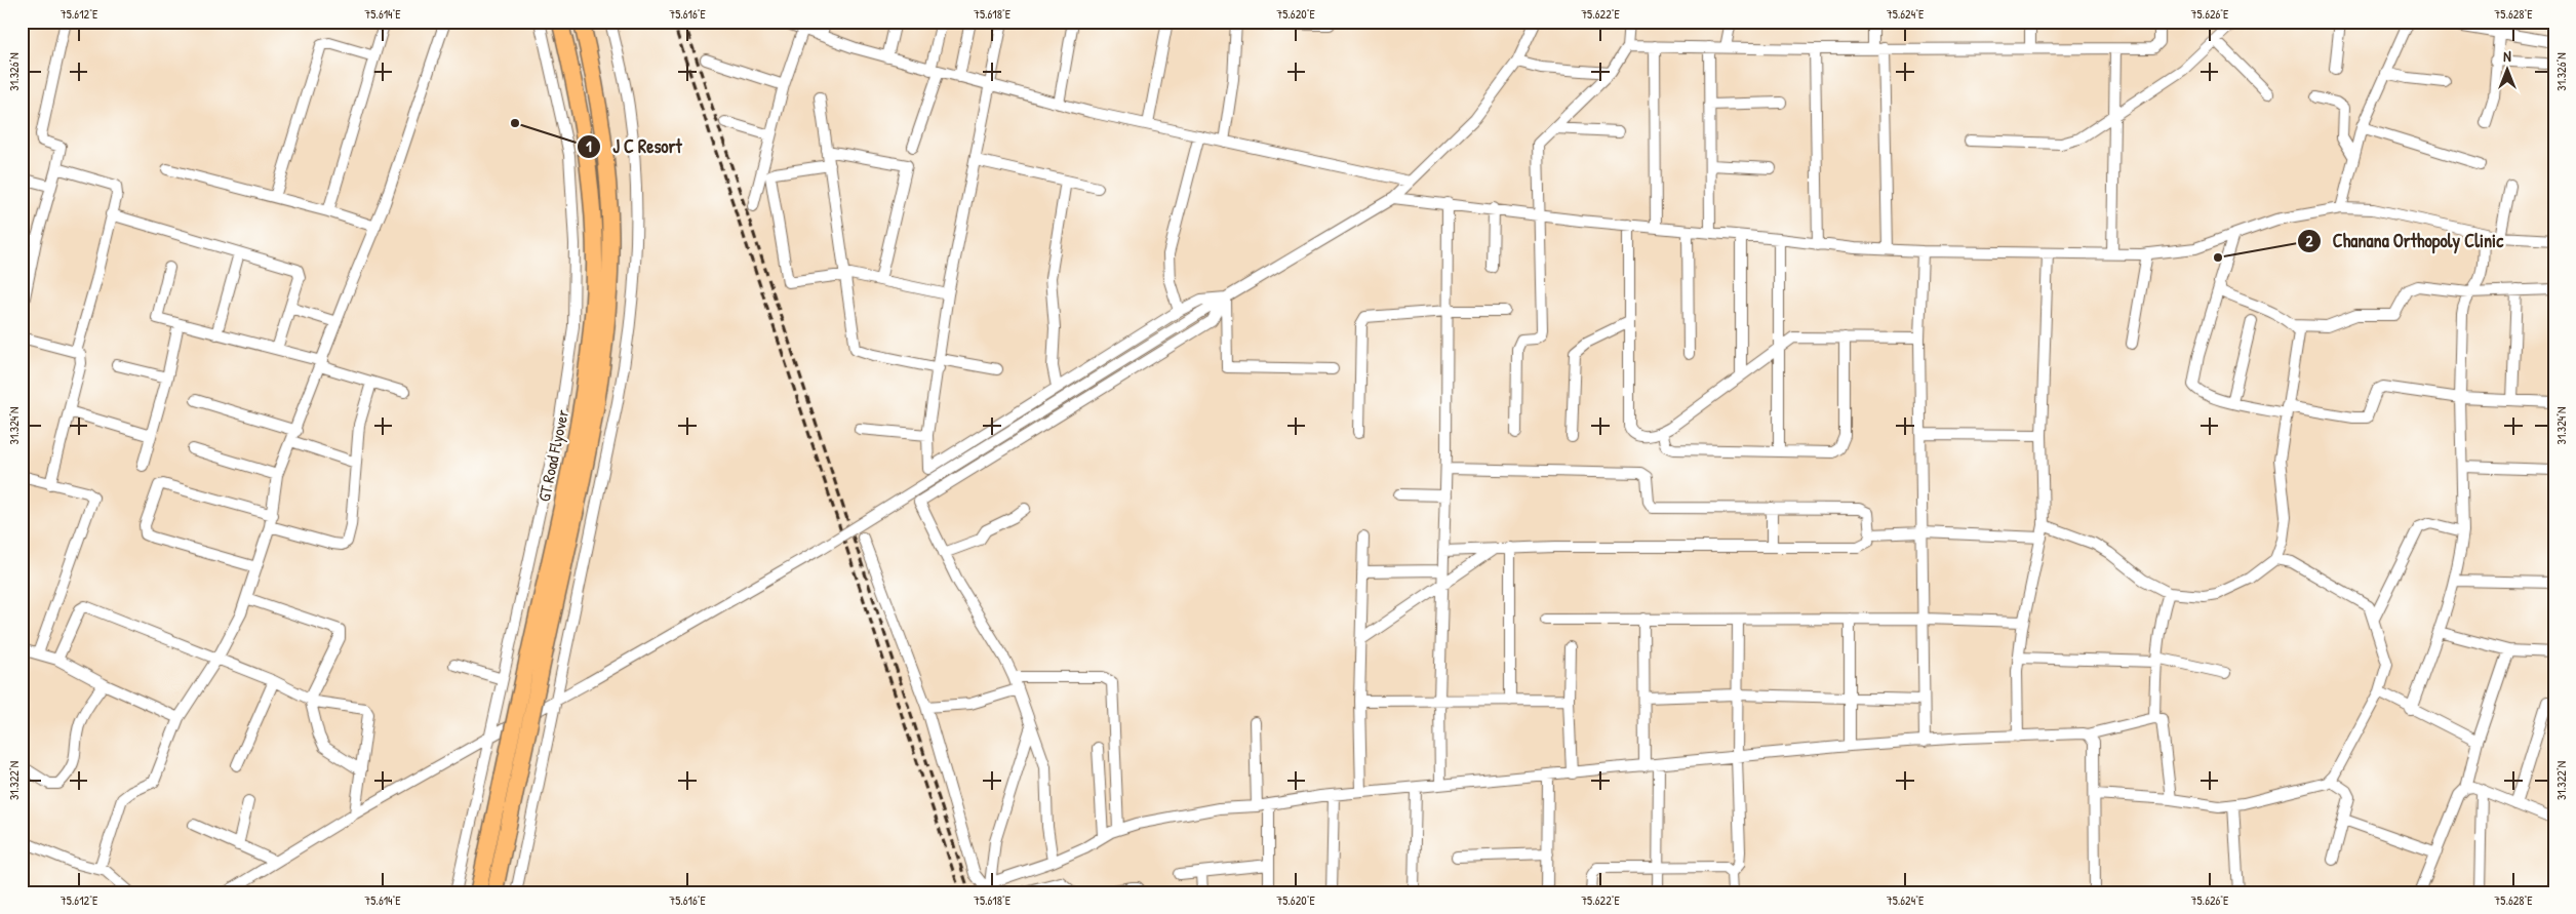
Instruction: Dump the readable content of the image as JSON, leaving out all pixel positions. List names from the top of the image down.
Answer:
{
  "streets": {
    "highway": ["GT Road Flyover"]
  },
  "places": ["J C Resort", "Chanana Orthopoly Clinic"],
  "north": "top",
  "coordinates": [
    "75.612°E",
    "75.614°E",
    "75.616°E",
    "75.618°E",
    "75.620°E",
    "75.622°E",
    "75.624°E",
    "75.626°E",
    "75.628°E",
    "31.326°N",
    "31.324°N",
    "31.322°N"
  ]
}
